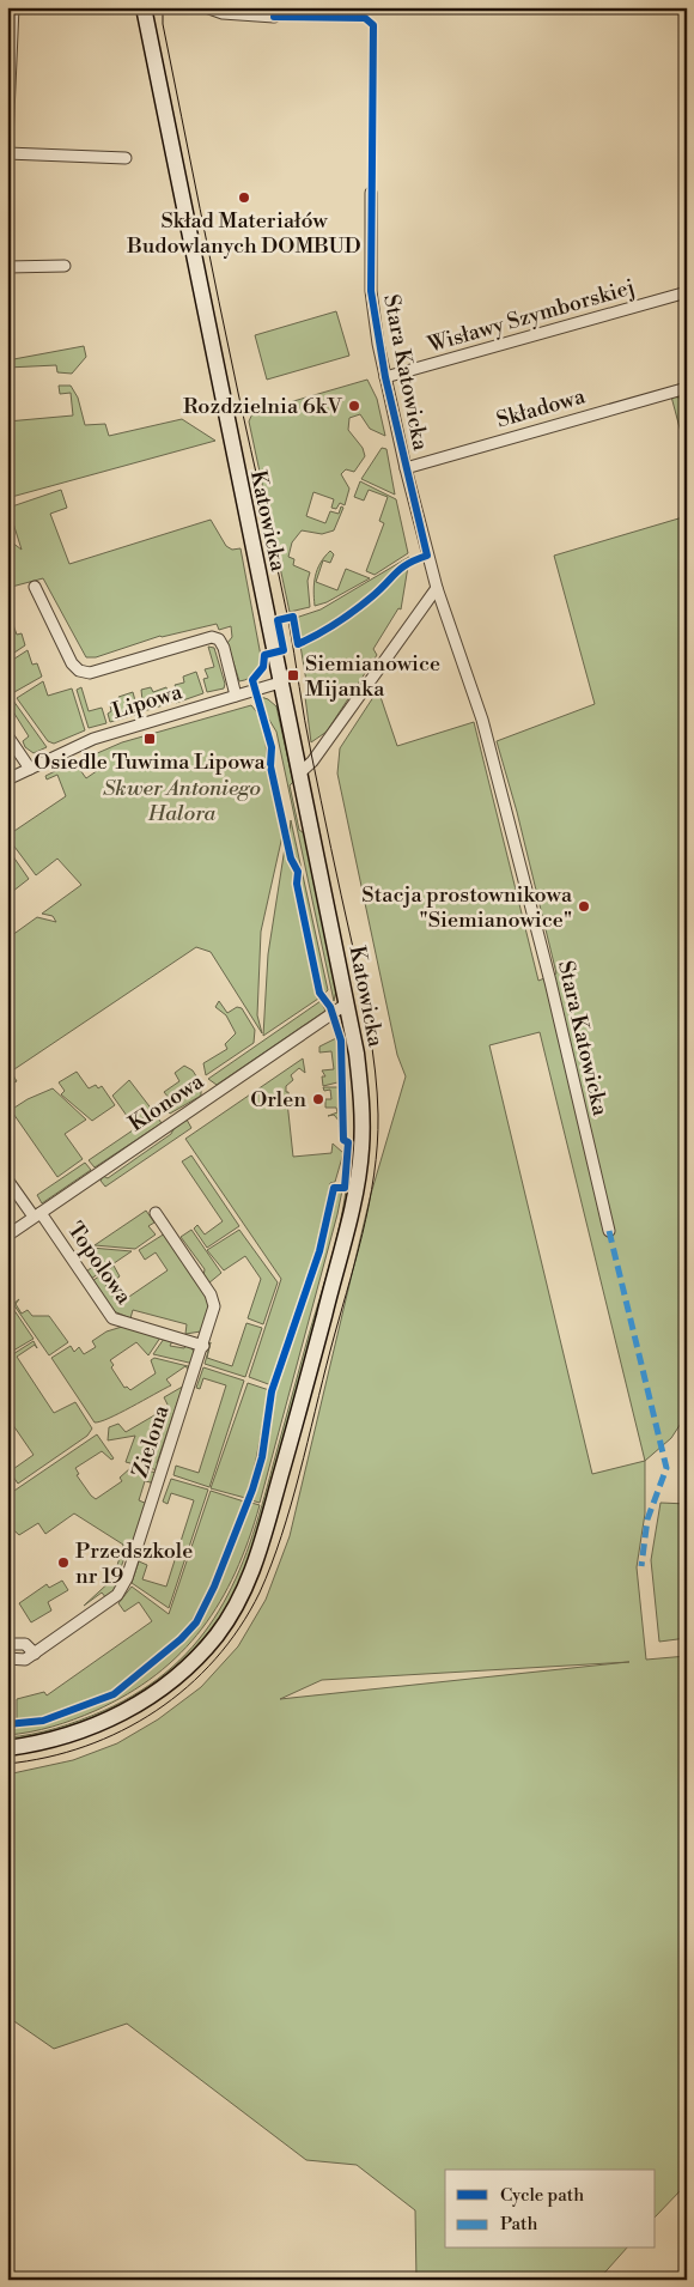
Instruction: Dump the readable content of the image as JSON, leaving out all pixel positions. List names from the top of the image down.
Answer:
{
  "streets": {
    "main road": ["Katowicka"],
    "street": [
      "Wisławy Szymborskiej",
      "Stara Katowicka",
      "Składowa",
      "Lipowa",
      "Klonowa",
      "Topolowa",
      "Zielona"
    ]
  },
  "crossings": [
    ["Wisławy Szymborskiej", "Stara Katowicka"],
    ["Stara Katowicka", "Składowa"],
    ["Katowicka", "Lipowa"],
    ["Katowicka", "Klonowa"],
    ["Klonowa", "Topolowa"],
    ["Topolowa", "Zielona"]
  ],
  "parks": ["Skwer Antoniego Halora"],
  "places": {
    "other": [
      "Skład Materiałów Budowlanych DOMBUD",
      "Rozdzielnia 6kV",
      "Stacja prostownikowa \"Siemianowice\"",
      "Orlen",
      "Przedszkole nr 19"
    ],
    "transit": ["Siemianowice Mijanka", "Osiedle Tuwima Lipowa"]
  },
  "legend": ["Cycle path", "Path"]
}
